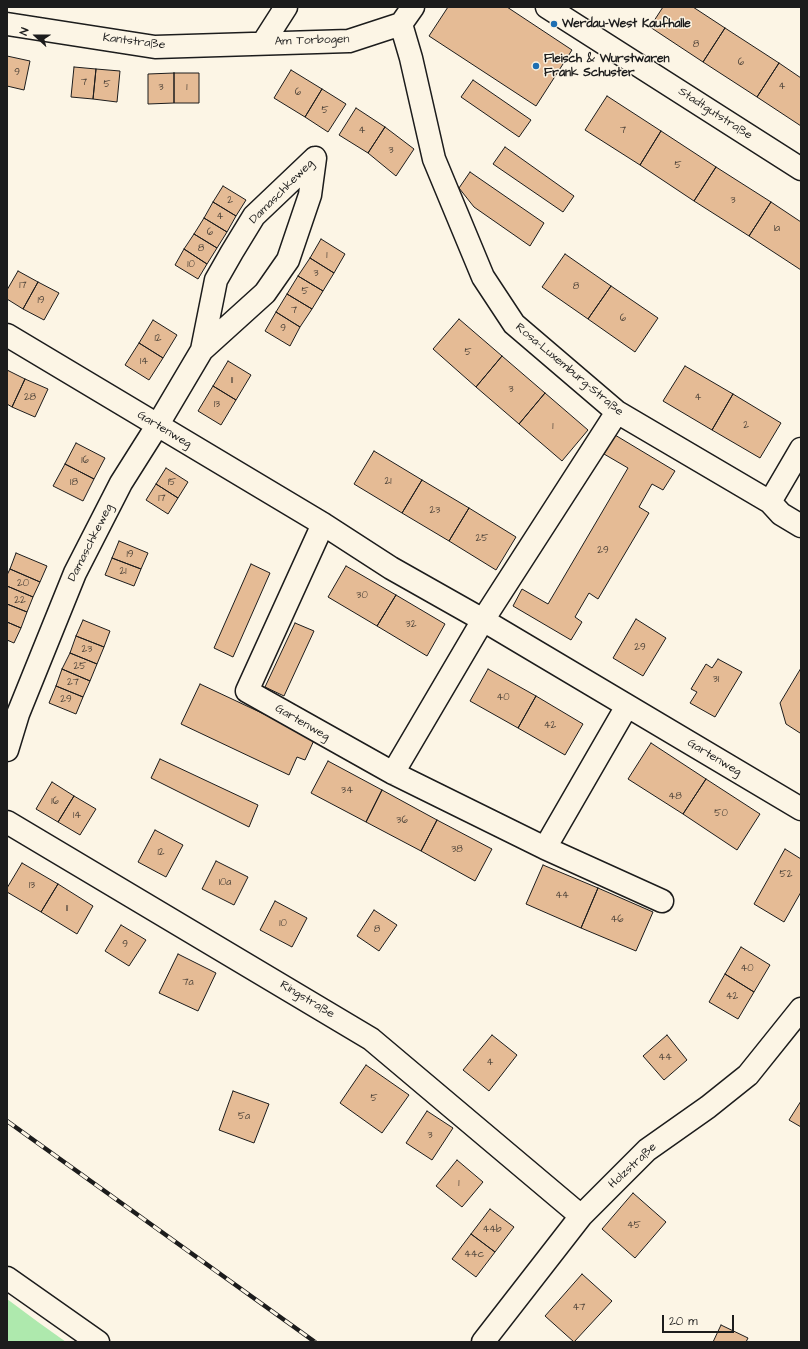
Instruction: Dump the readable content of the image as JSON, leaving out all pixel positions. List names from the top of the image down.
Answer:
{
  "streets": {
    "street": [
      "Am Torbogen",
      "Kantstraße",
      "Stadtgutstraße",
      "Damaschkeweg",
      "Rosa-Luxemburg-Straße",
      "Gartenweg",
      "Ringstraße",
      "Holzstraße"
    ]
  },
  "crossings": [
    ["Am Torbogen", "Kantstraße"],
    ["Am Torbogen", "Rosa-Luxemburg-Straße"],
    ["Damaschkeweg", "Gartenweg"],
    ["Ringstraße", "Holzstraße"]
  ],
  "places": ["Werdau-West Kaufhalle", "Fleisch & Wurstwaren Frank Schuster"],
  "house_numbers": [
    "8",
    "6",
    "9",
    "7",
    "5",
    "4",
    "3",
    "1",
    "6",
    "5",
    "4",
    "7",
    "3",
    "5",
    "2",
    "3",
    "4",
    "1a",
    "6",
    "8",
    "1",
    "10",
    "3",
    "17",
    "8",
    "5",
    "19",
    "7",
    "6",
    "9",
    "12",
    "5",
    "14",
    "11",
    "3",
    "28",
    "4",
    "13",
    "2",
    "1",
    "16",
    "21",
    "18",
    "15",
    "17",
    "23",
    "25",
    "29",
    "19",
    "21",
    "20",
    "30",
    "22",
    "32",
    "29",
    "23",
    "25",
    "31",
    "27",
    "40",
    "29",
    "42",
    "34",
    "48",
    "16",
    "50",
    "14",
    "36",
    "38",
    "12",
    "52",
    "10a",
    "13",
    "44",
    "11",
    "46",
    "10",
    "8",
    "9",
    "40",
    "7a",
    "42",
    "44",
    "4",
    "5",
    "5a",
    "3",
    "1",
    "45",
    "44b",
    "44c",
    "47"
  ],
  "scale_bar": "20 m",
  "north": "left"
}
